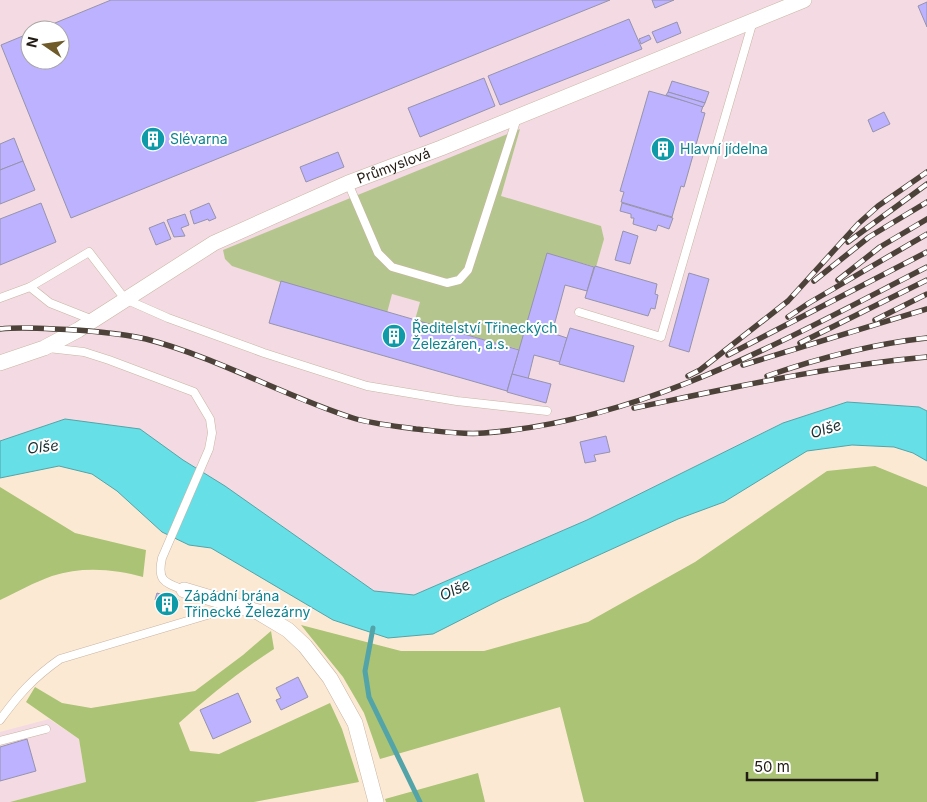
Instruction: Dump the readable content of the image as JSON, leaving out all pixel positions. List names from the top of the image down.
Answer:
{
  "streets": {
    "street": ["Průmyslová"]
  },
  "water": ["Olše"],
  "places": {
    "building": [
      "Slévarna",
      "Hlavní jídelna",
      "Ředitelství Třineckých Železáren, a.s.",
      "Zápádní brána Třinecké Železárny"
    ]
  },
  "scale_bar": "50 m",
  "north": "left"
}
